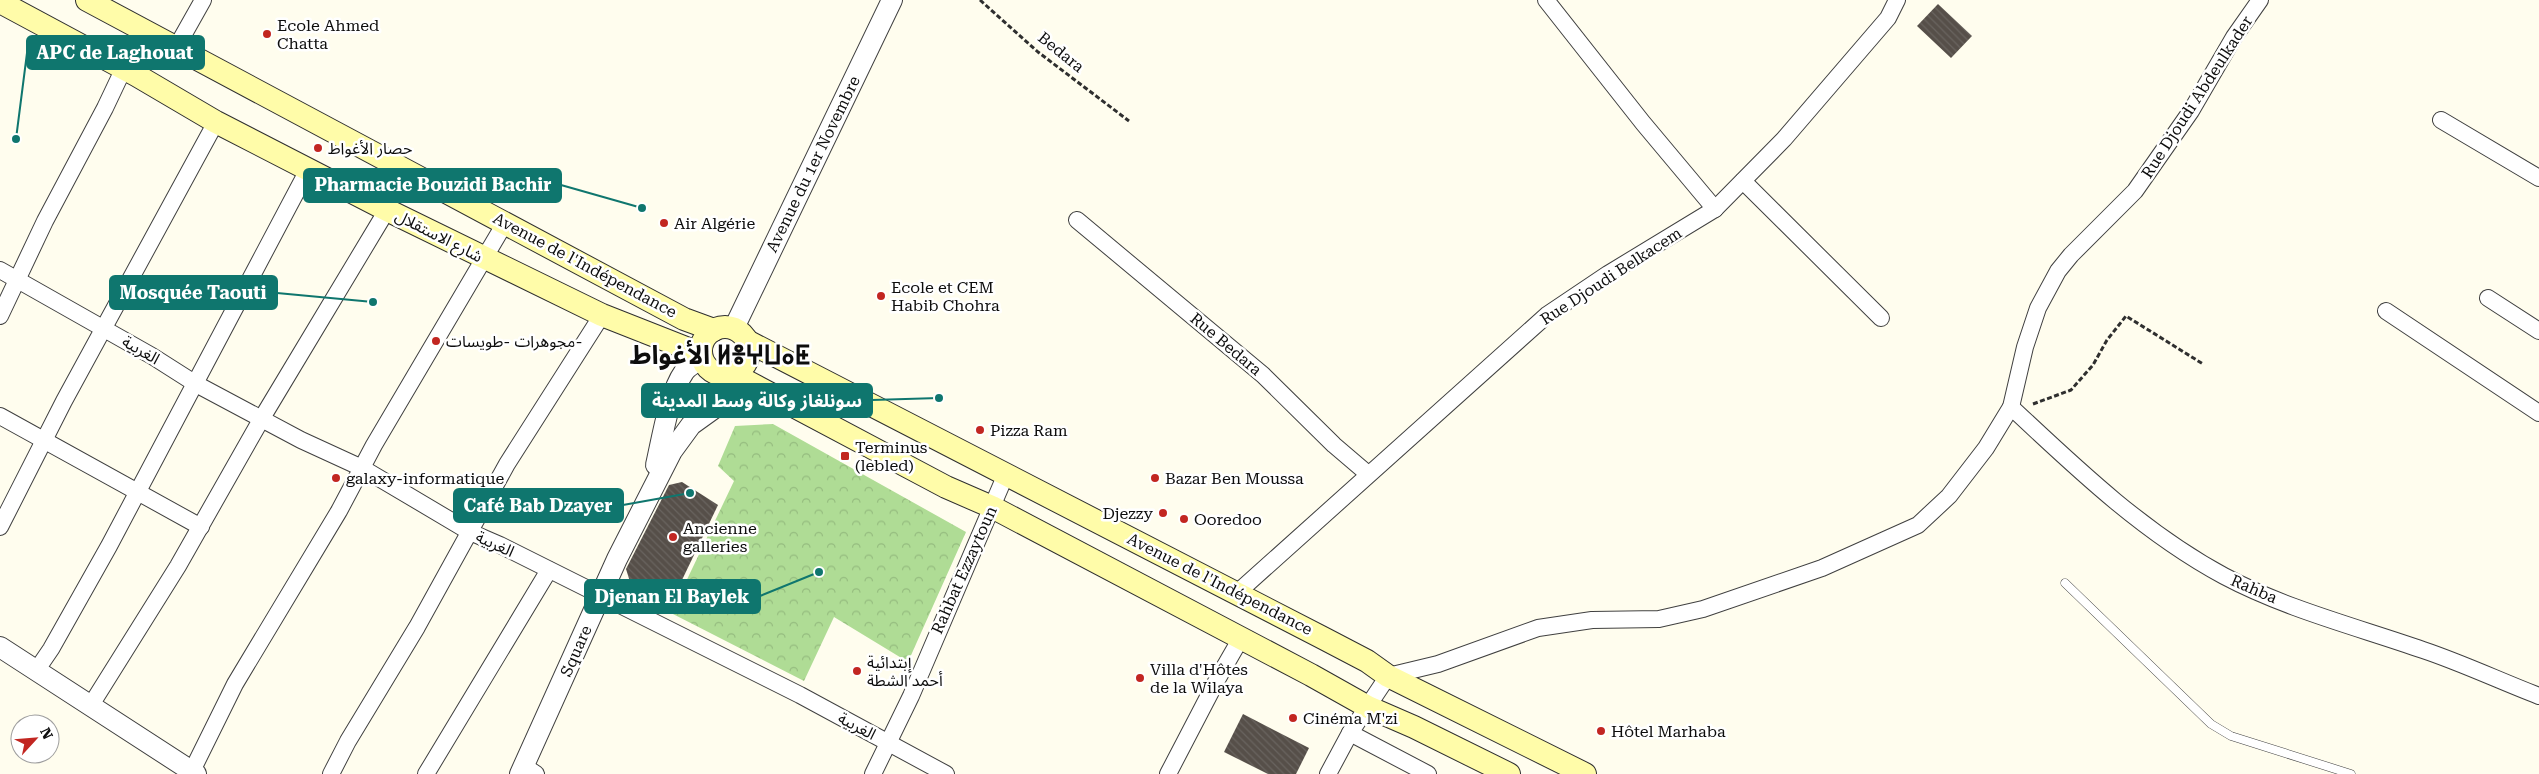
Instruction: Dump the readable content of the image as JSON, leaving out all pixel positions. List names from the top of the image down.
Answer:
{
  "streets": {
    "main road": ["شارع الاستقلال", "Avenue de l'Indépendance"],
    "street": [
      "Rue Djoudi Abdeulkader",
      "Avenue du 1er Novembre",
      "Rue Djoudi Belkacem",
      "Rue Bedara",
      "الغربية",
      "Rahbat Ezzaytoun",
      "Rahba",
      "Square"
    ],
    "path": ["Bedara"]
  },
  "crossings": [
    ["Rue Djoudi Abdeulkader", "Avenue de l'Indépendance"],
    ["Rue Djoudi Abdeulkader", "Rahba"],
    ["Avenue du 1er Novembre", "شارع الاستقلال"],
    ["Avenue du 1er Novembre", "Avenue de l'Indépendance"],
    ["شارع الاستقلال", "Avenue de l'Indépendance"],
    ["Avenue de l'Indépendance", "Rue Djoudi Belkacem"],
    ["Avenue de l'Indépendance", "Rahbat Ezzaytoun"],
    ["Rue Djoudi Belkacem", "Rue Bedara"],
    ["الغربية", "Rahbat Ezzaytoun"],
    ["الغربية", "Square"]
  ],
  "districts": ["الأغواط ⵍⴻⵖⵡⴰⵟ"],
  "places": {
    "other": [
      "Ecole Ahmed Chatta",
      "APC de Laghouat",
      "حصار الأغواط",
      "Pharmacie Bouzidi Bachir",
      "Air Algérie",
      "Ecole et CEM Habib Chohra",
      "Mosquée Taouti",
      "مجوهرات -طويسات-",
      "سونلغاز وكالة وسط المدينة",
      "Pizza Ram",
      "galaxy-informatique",
      "Bazar Ben Moussa",
      "Café Bab Dzayer",
      "Djezzy",
      "Ooredoo",
      "Ancienne galleries",
      "Djenan El Baylek",
      "إبتدائية أحمد الشطة",
      "Villa d'Hôtes de la Wilaya",
      "Cinéma M'zi",
      "Hôtel Marhaba"
    ],
    "transit": ["Terminus (lebled)"]
  },
  "north": "top right"
}
